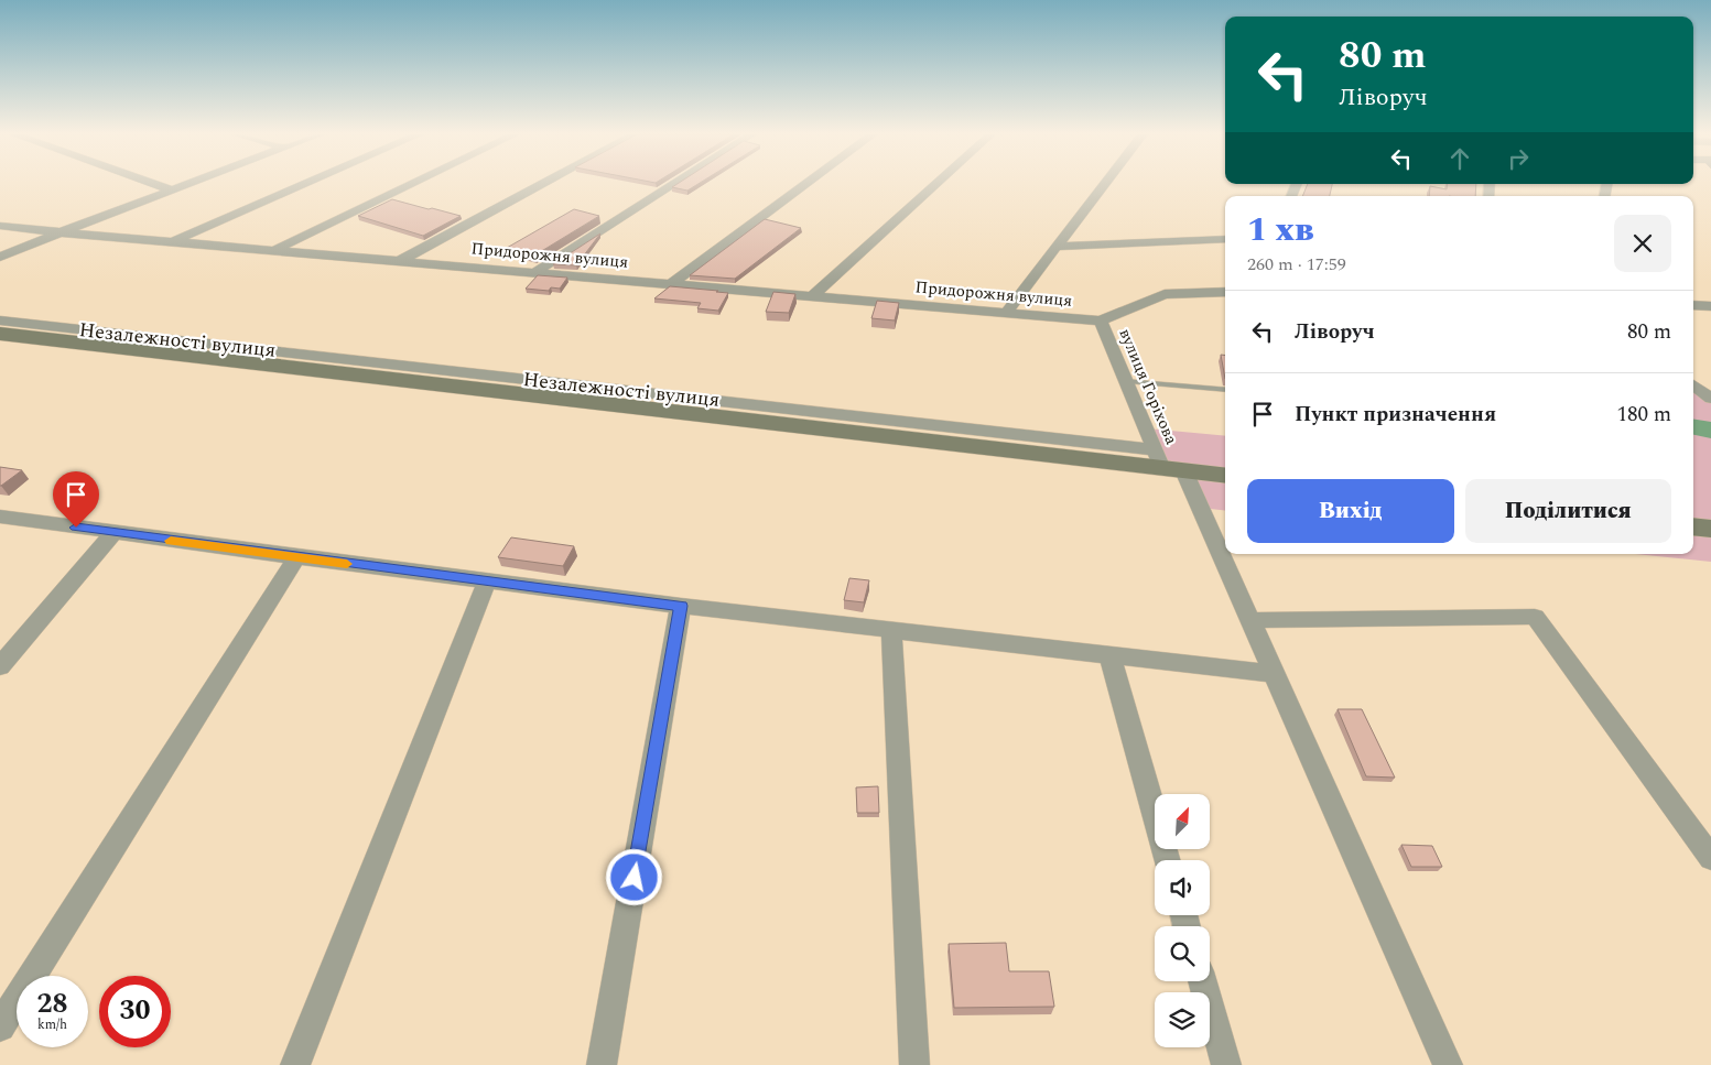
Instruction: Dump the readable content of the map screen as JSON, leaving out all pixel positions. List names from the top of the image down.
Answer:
{
  "streets": {
    "street": ["Придорожня вулиця", "Незалежності вулиця", "вулиця Горіхова"]
  },
  "crossings": [
    ["Придорожня вулиця", "вулиця Горіхова"],
    ["Незалежності вулиця", "вулиця Горіхова"]
  ],
  "north": "top right",
  "page": {
    "turn": ["80 m", "Ліворуч"],
    "heading": ["1 хв", "260 m · 17:59"],
    "list": [
      {
        "name": "Ліворуч",
        "value": "80 m"
      },
      {
        "name": "Пункт призначення",
        "value": "180 m"
      }
    ],
    "buttons": ["Вихід", "Поділитися"],
    "speed": "28 km/h",
    "limit": "30"
  }
}
